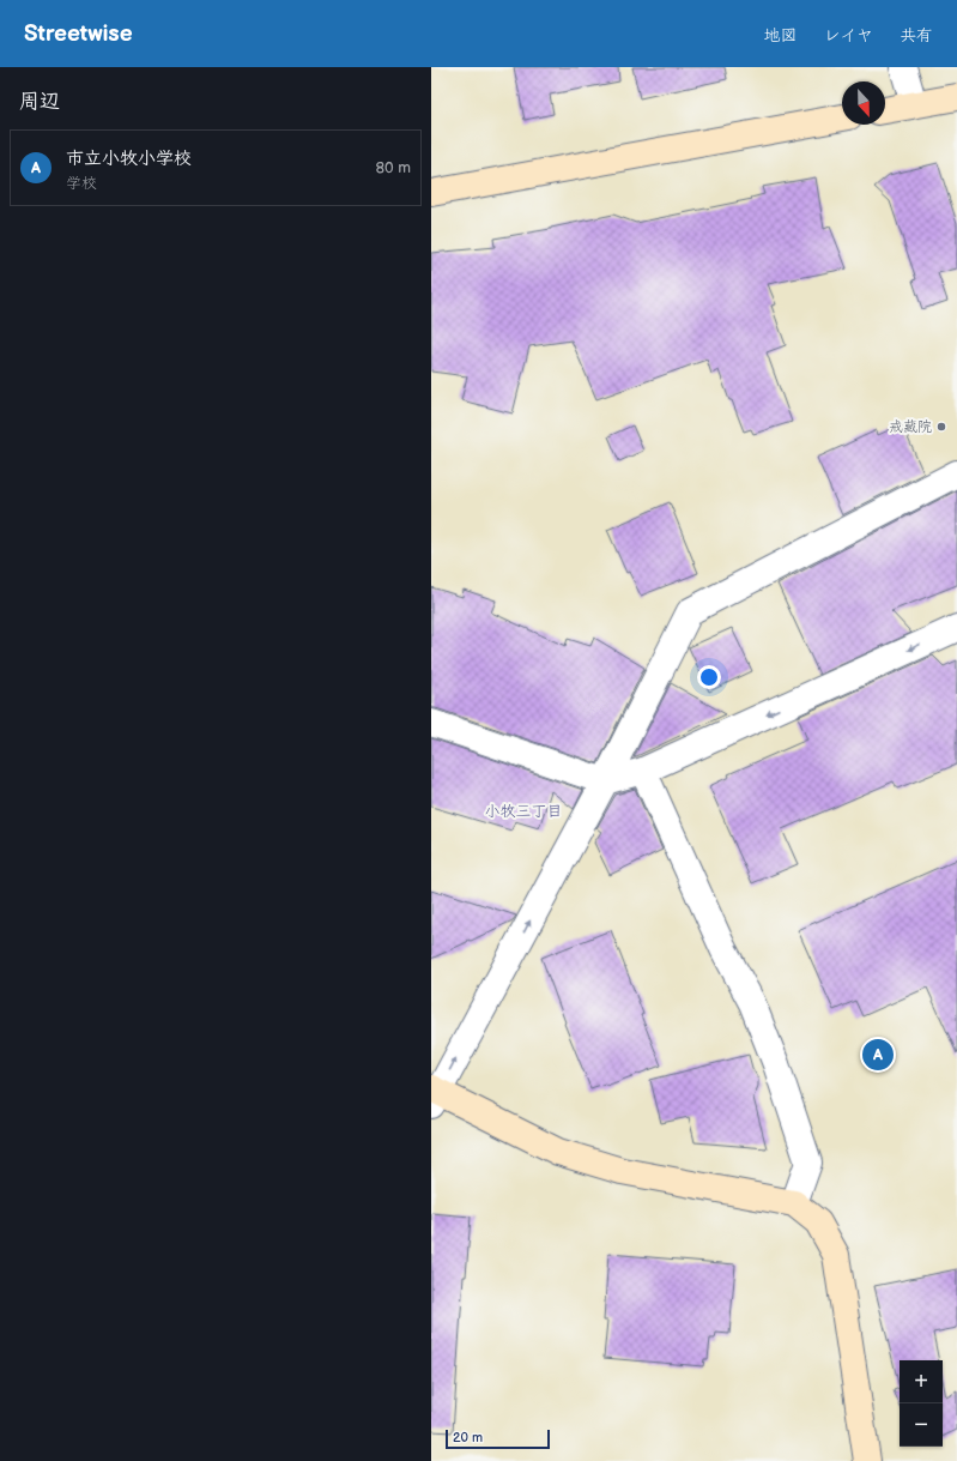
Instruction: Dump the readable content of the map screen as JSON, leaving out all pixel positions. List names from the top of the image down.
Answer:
{
  "districts": ["小牧三丁目"],
  "places": ["戒藏院"],
  "scale_bar": "20 m",
  "north": "bottom",
  "page": {
    "header": "Streetwise",
    "nav": ["地図", "レイヤ", "共有"],
    "heading": "周辺",
    "list": [
      {
        "mark": "A",
        "name": "市立小牧小学校",
        "note": "学校",
        "value": "80 m"
      }
    ],
    "pins": "A",
    "map_buttons": ["+", "−"],
    "scale": "20 m"
  }
}
